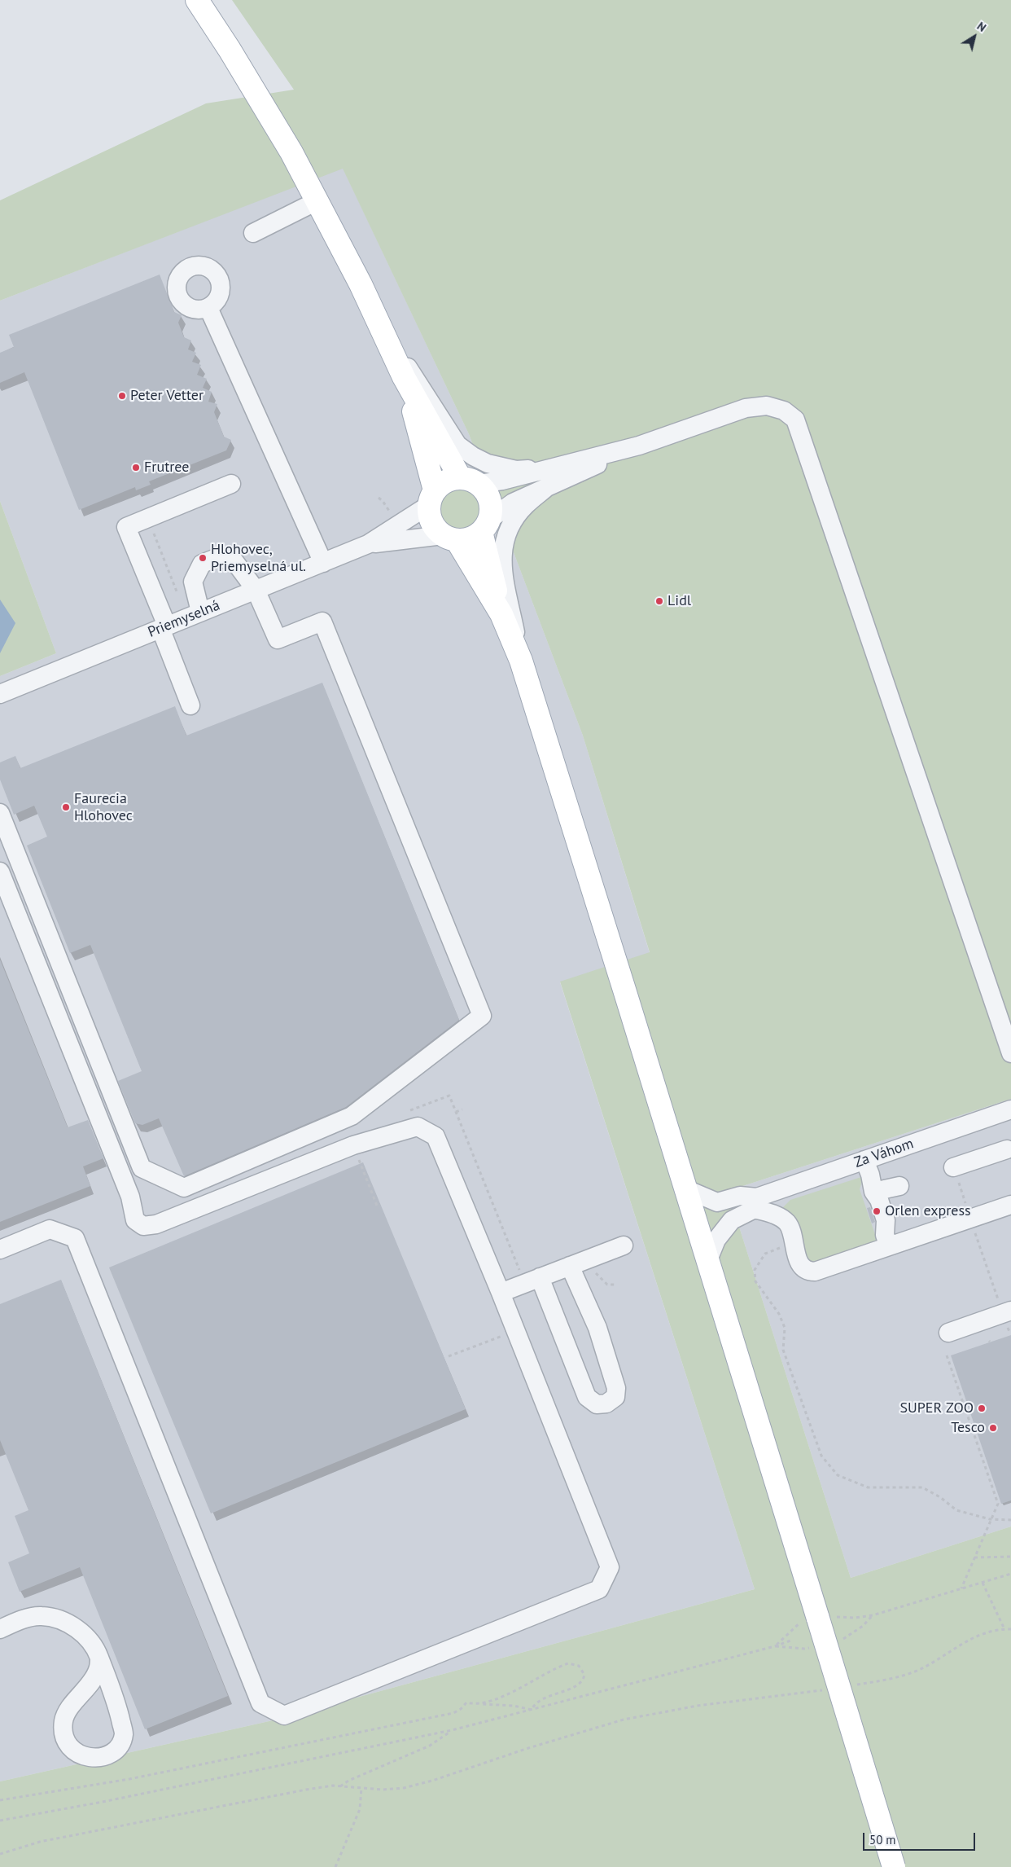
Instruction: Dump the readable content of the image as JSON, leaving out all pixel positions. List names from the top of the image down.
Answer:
{
  "streets": {
    "street": ["Priemyselná", "Za Váhom"]
  },
  "places": [
    "Peter Vetter",
    "Frutree",
    "Hlohovec, Priemyselná ul.",
    "Lidl",
    "Faurecia Hlohovec",
    "Orlen express",
    "SUPER ZOO",
    "Tesco"
  ],
  "scale_bar": "50 m",
  "north": "top right"
}
